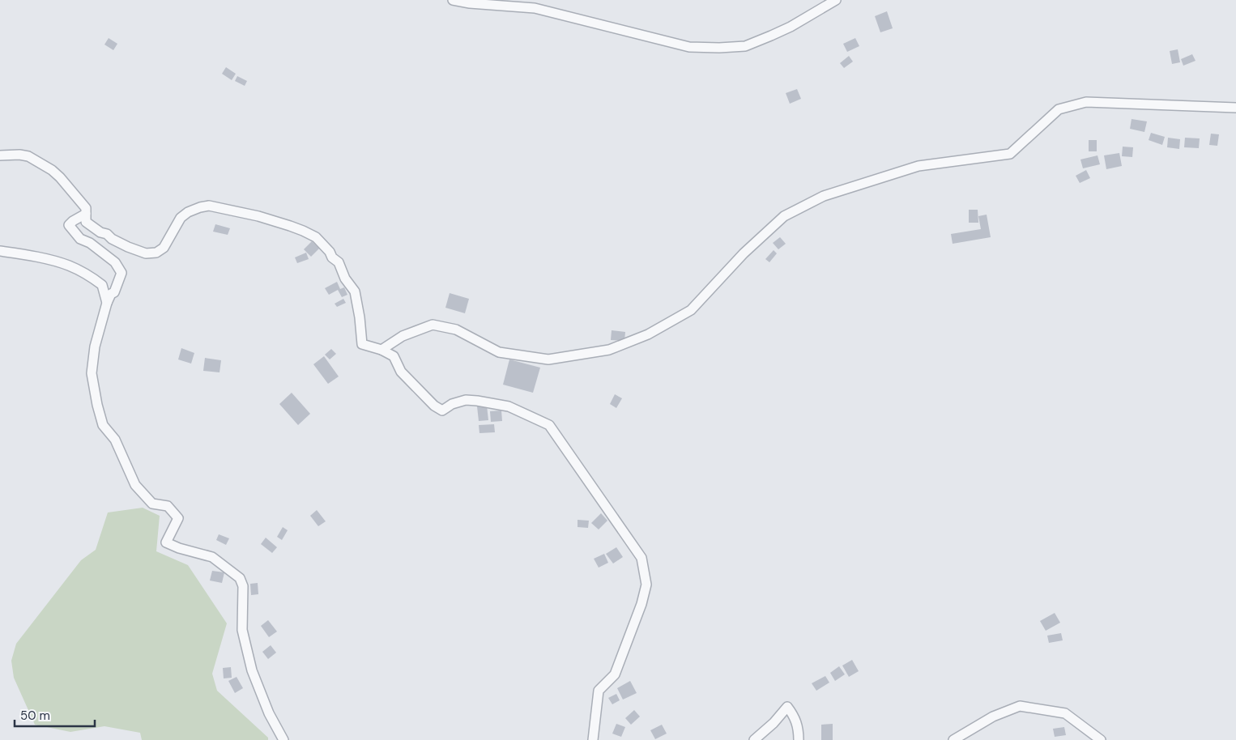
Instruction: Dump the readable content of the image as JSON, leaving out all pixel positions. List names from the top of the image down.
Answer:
{
  "scale_bar": "50 m"
}
